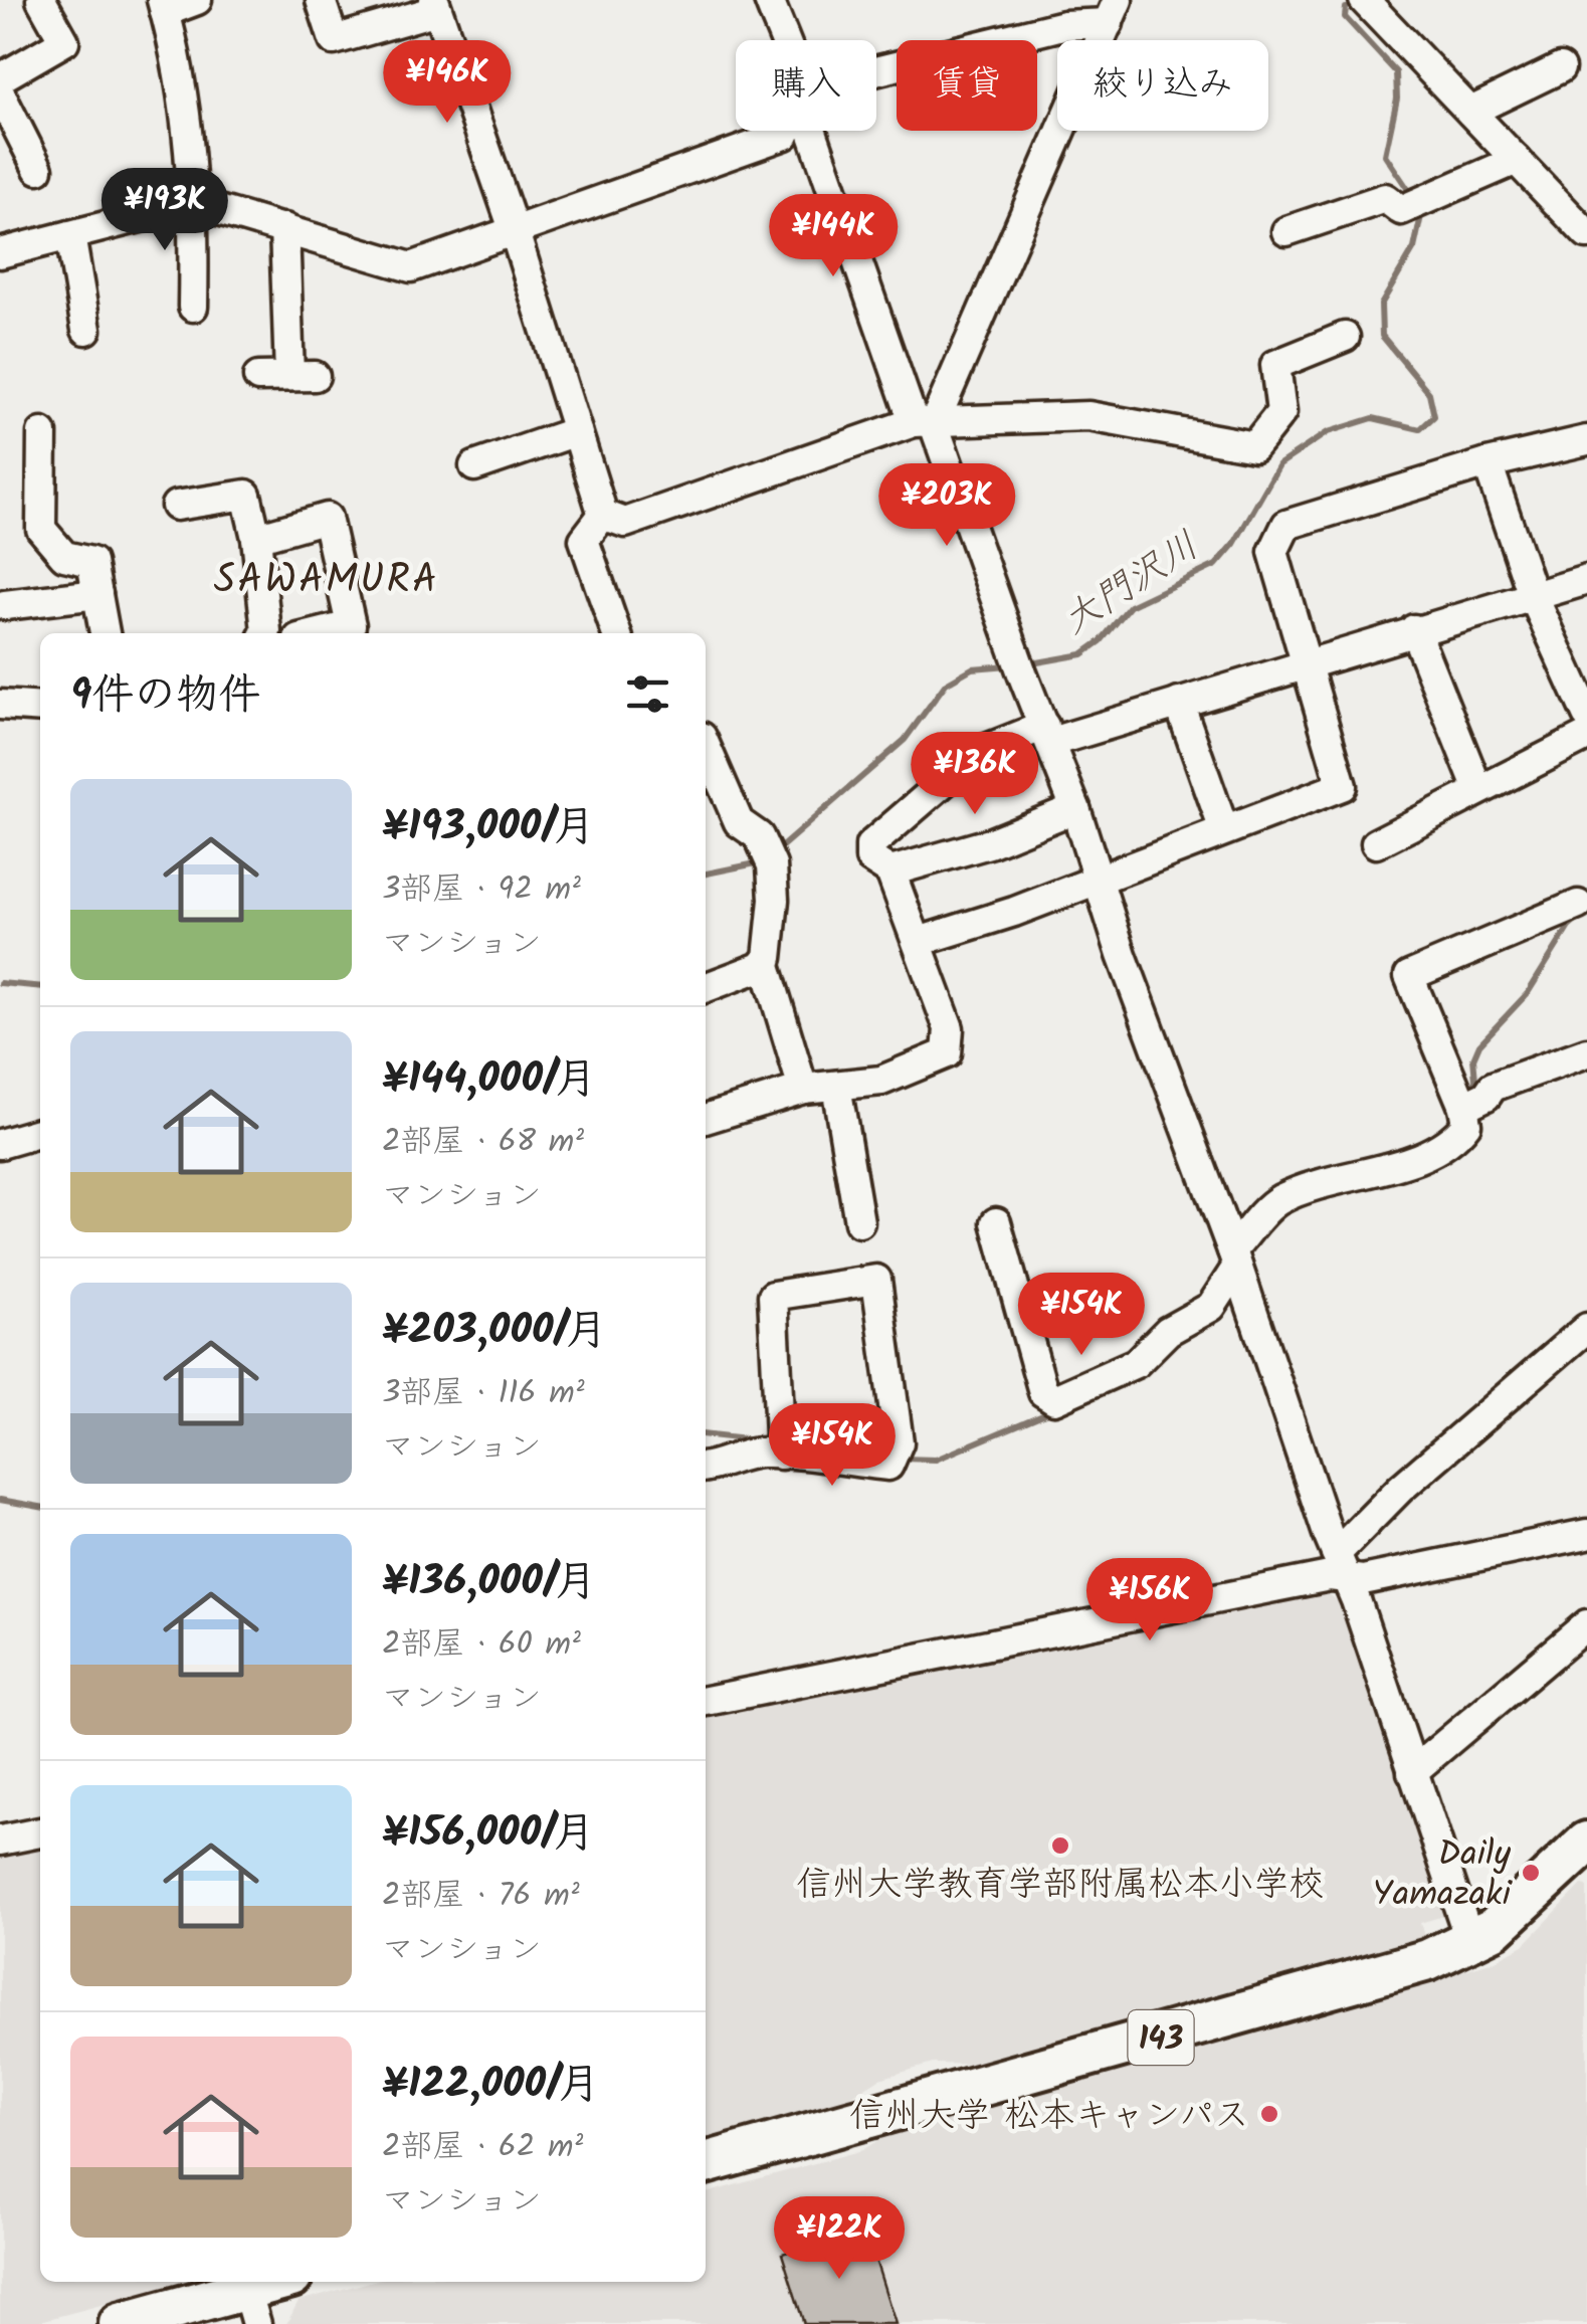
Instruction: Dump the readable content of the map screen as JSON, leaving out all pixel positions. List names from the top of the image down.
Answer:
{
  "streets": {
    "highway": ["143"]
  },
  "districts": ["SAWAMURA"],
  "water": ["大門沢川"],
  "places": ["信州大学教育学部附属松本小学校", "Daily Yamazaki", "信州大学 松本キャンパス"],
  "page": {
    "price": [
      "¥146K",
      "¥193K",
      "¥144K",
      "¥203K",
      "¥136K",
      "¥154K",
      "¥154K",
      "¥156K",
      "¥122K"
    ],
    "chip": ["購入", "賃貸", "絞り込み"],
    "heading": "9件の物件",
    "list": [
      {
        "name": "¥193,000/月",
        "note": "3部屋 · 92 m² · マンション"
      },
      {
        "name": "¥144,000/月",
        "note": "2部屋 · 68 m² · マンション"
      },
      {
        "name": "¥203,000/月",
        "note": "3部屋 · 116 m² · マンション"
      },
      {
        "name": "¥136,000/月",
        "note": "2部屋 · 60 m² · マンション"
      },
      {
        "name": "¥156,000/月",
        "note": "2部屋 · 76 m² · マンション"
      },
      {
        "name": "¥122,000/月",
        "note": "2部屋 · 62 m² · マンション"
      }
    ]
  }
}
